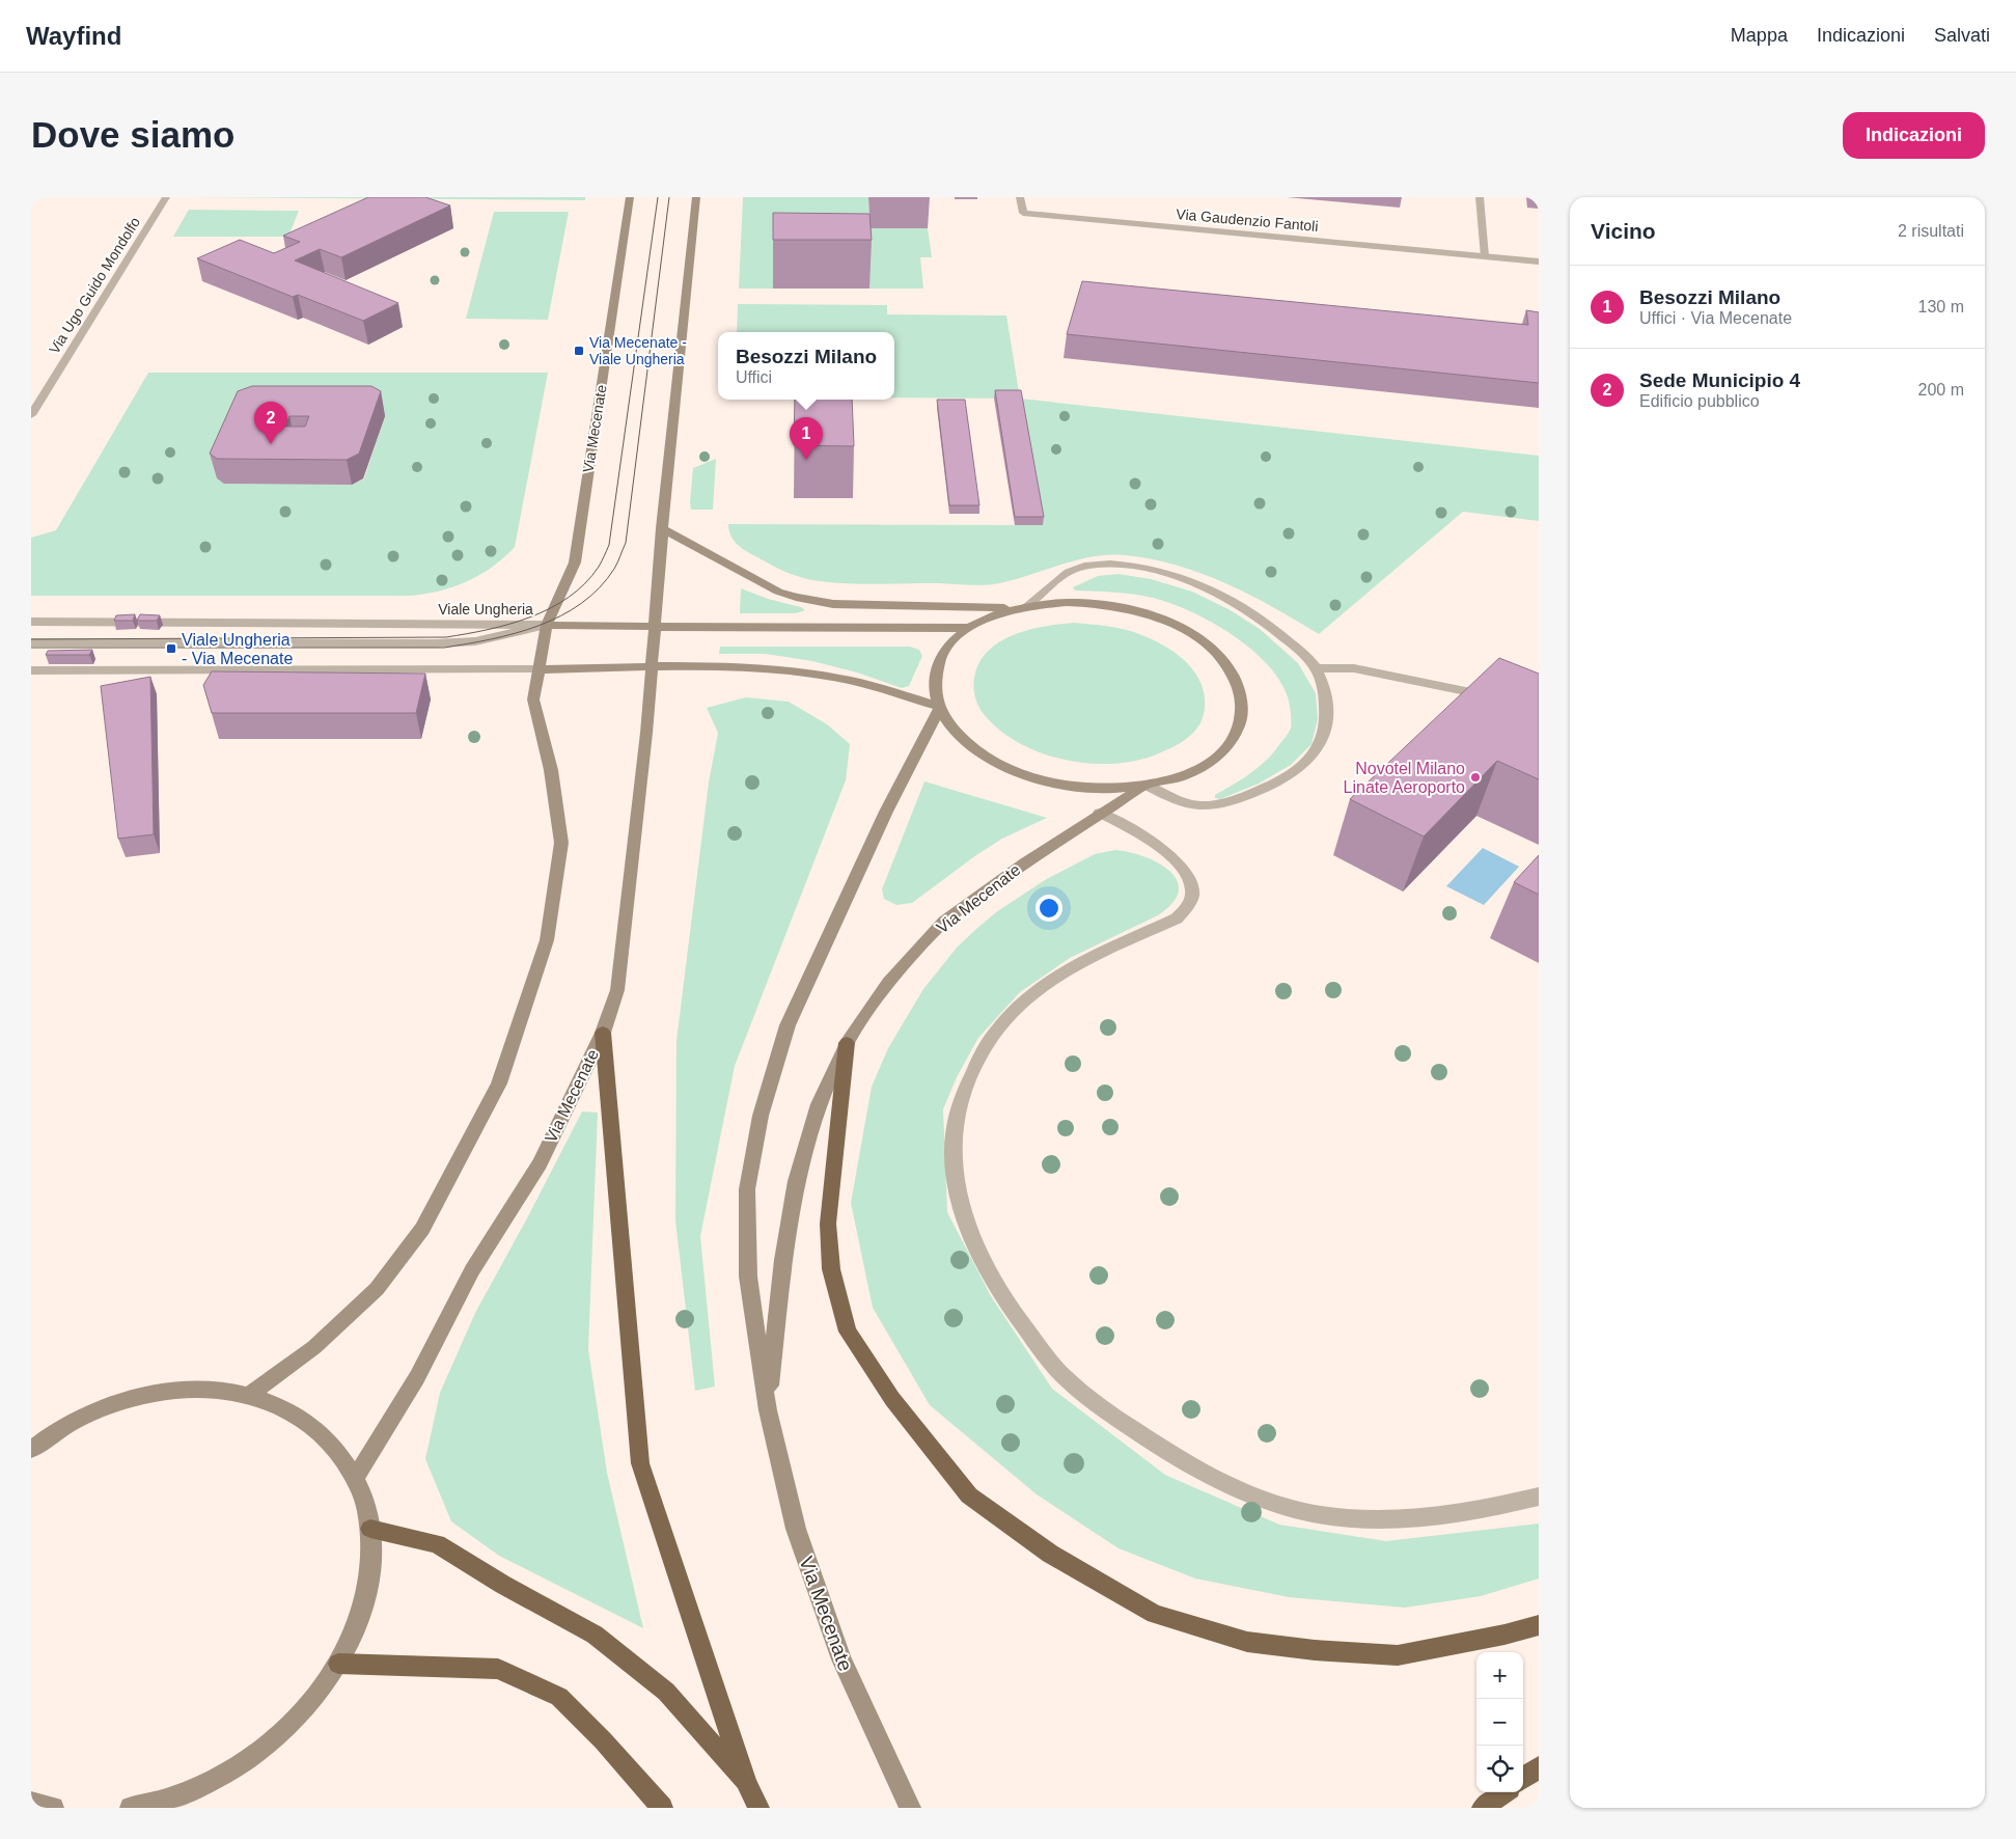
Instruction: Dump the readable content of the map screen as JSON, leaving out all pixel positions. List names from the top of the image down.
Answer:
{
  "streets": {
    "main road": ["Via Mecenate"],
    "street": ["Via Gaudenzio Fantoli", "Via Ugo Guido Mondolfo", "Viale Ungheria"]
  },
  "crossings": [
    ["Via Mecenate", "Viale Ungheria"]
  ],
  "places": {
    "transit": ["Via Mecenate - Viale Ungheria", "Viale Ungheria - Via Mecenate"],
    "other": ["Novotel Milano Linate Aeroporto"]
  },
  "page": {
    "header": "Wayfind",
    "nav": ["Mappa", "Indicazioni", "Salvati"],
    "buttons": "Indicazioni",
    "title": "Dove siamo",
    "heading": ["Vicino", "2 risultati"],
    "list": [
      {
        "mark": "1",
        "name": "Besozzi Milano",
        "note": "Uffici · Via Mecenate",
        "value": "130 m"
      },
      {
        "mark": "2",
        "name": "Sede Municipio 4",
        "note": "Edificio pubblico",
        "value": "200 m"
      }
    ],
    "popup": ["Besozzi Milano", "Uffici"],
    "pins": ["2", "1"],
    "map_buttons": ["+", "−"]
  }
}
